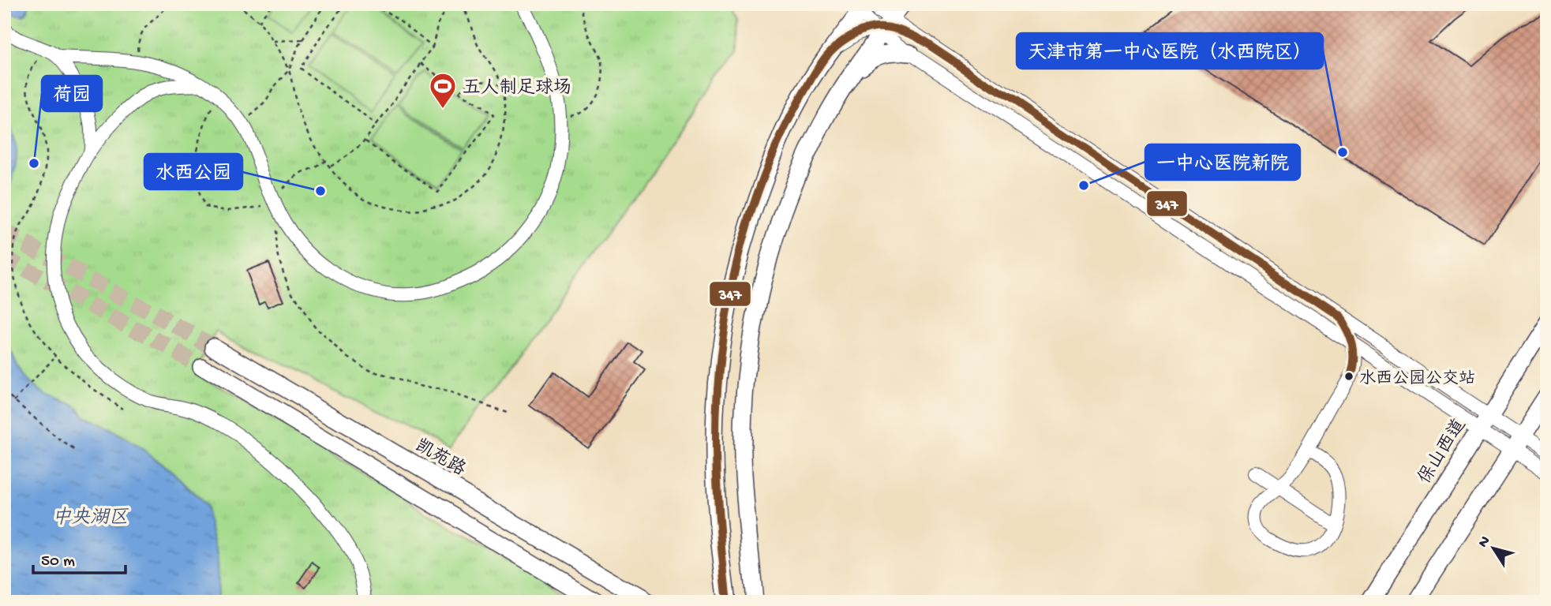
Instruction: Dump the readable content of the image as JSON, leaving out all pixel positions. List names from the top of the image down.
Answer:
{
  "streets": {
    "main road": ["保山西道", "凯苑路"]
  },
  "water": ["中央湖区"],
  "places": {
    "sports": ["五人制足球场"],
    "other": [
      "天津市第一中心医院（水西院区）",
      "荷园",
      "一中心医院新院",
      "水西公园",
      "水西公园公交站"
    ]
  },
  "lines": ["transit line 347"],
  "scale_bar": "50 m",
  "north": "top left"
}
